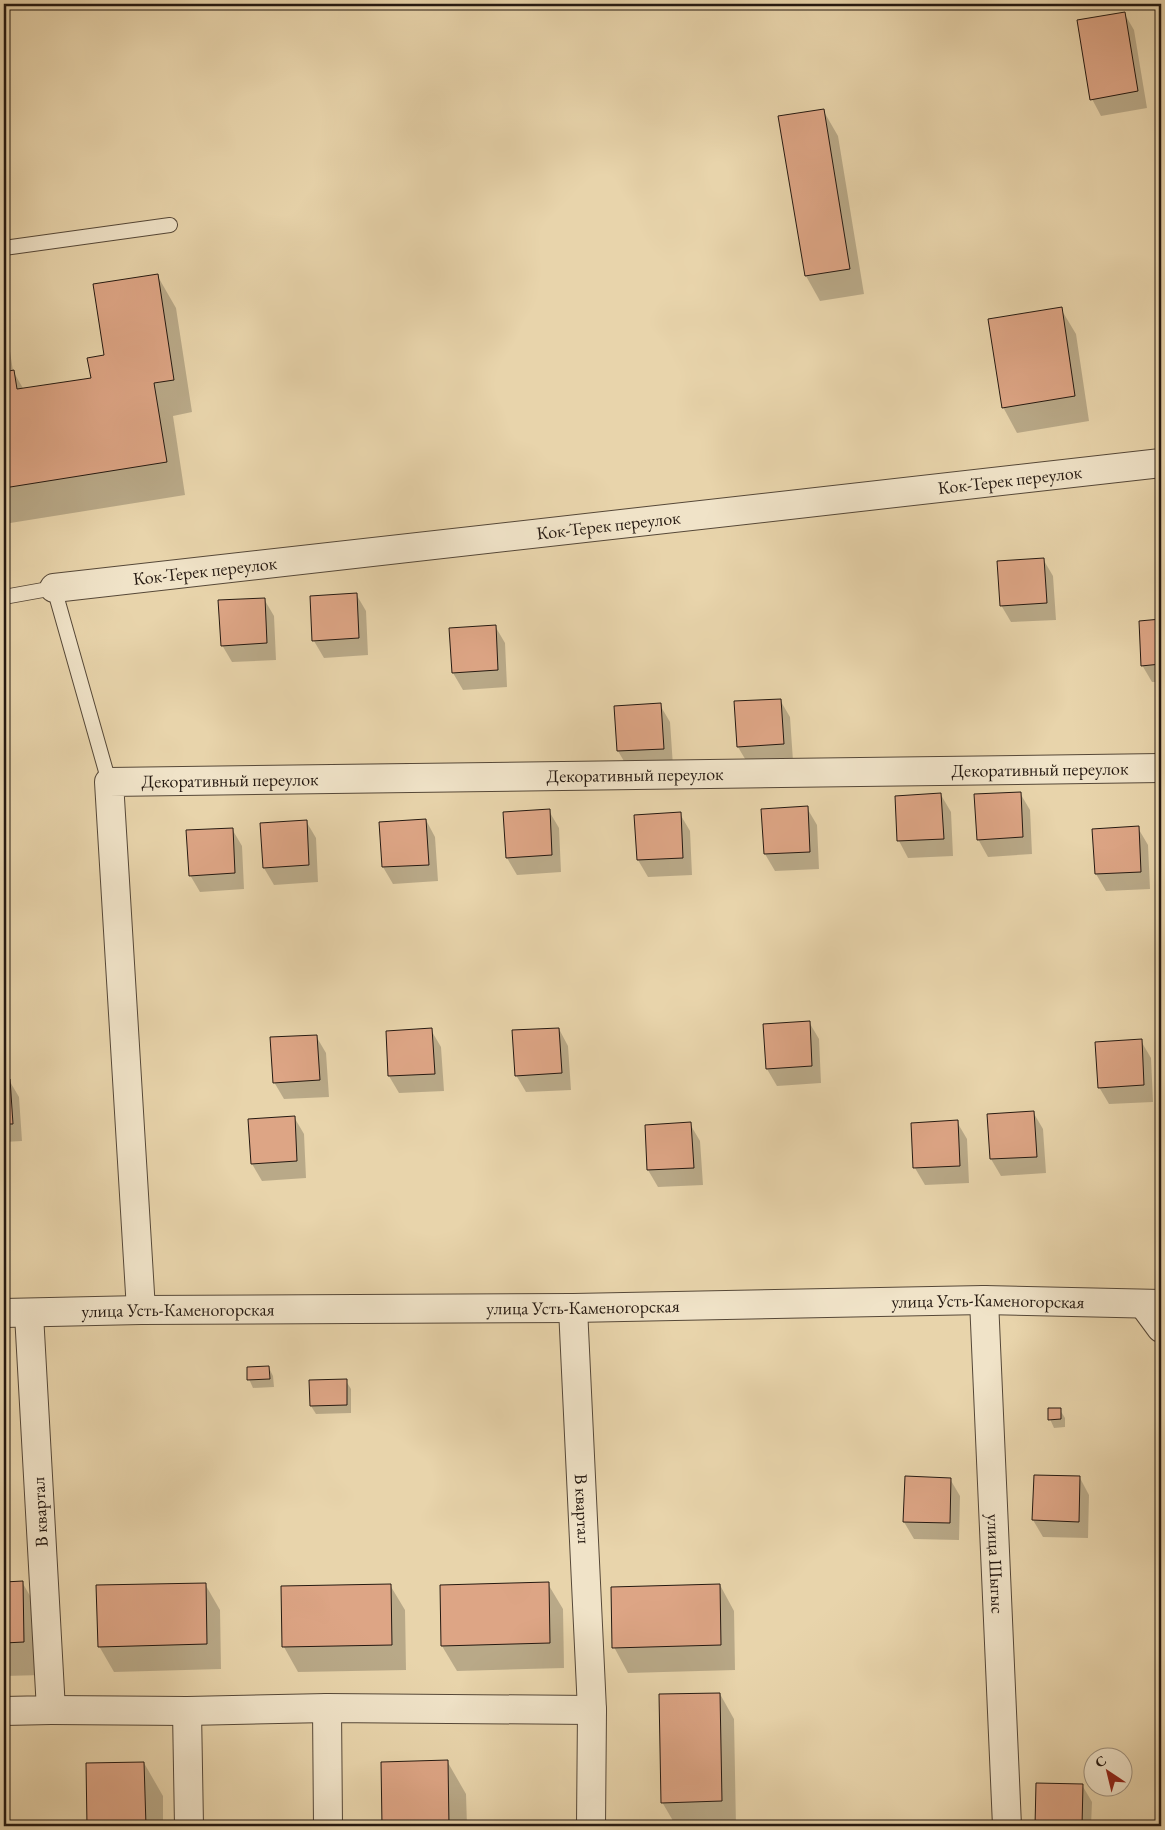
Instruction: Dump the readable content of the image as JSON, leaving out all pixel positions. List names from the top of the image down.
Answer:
{
  "streets": {
    "street": [
      "Кок-Терек переулок",
      "Декоративный переулок",
      "улица Усть-Каменогорская",
      "В квартал",
      "улица Шыгыс"
    ]
  },
  "crossings": [
    ["улица Усть-Каменогорская", "В квартал"],
    ["улица Усть-Каменогорская", "улица Шыгыс"]
  ],
  "north": "top left"
}
